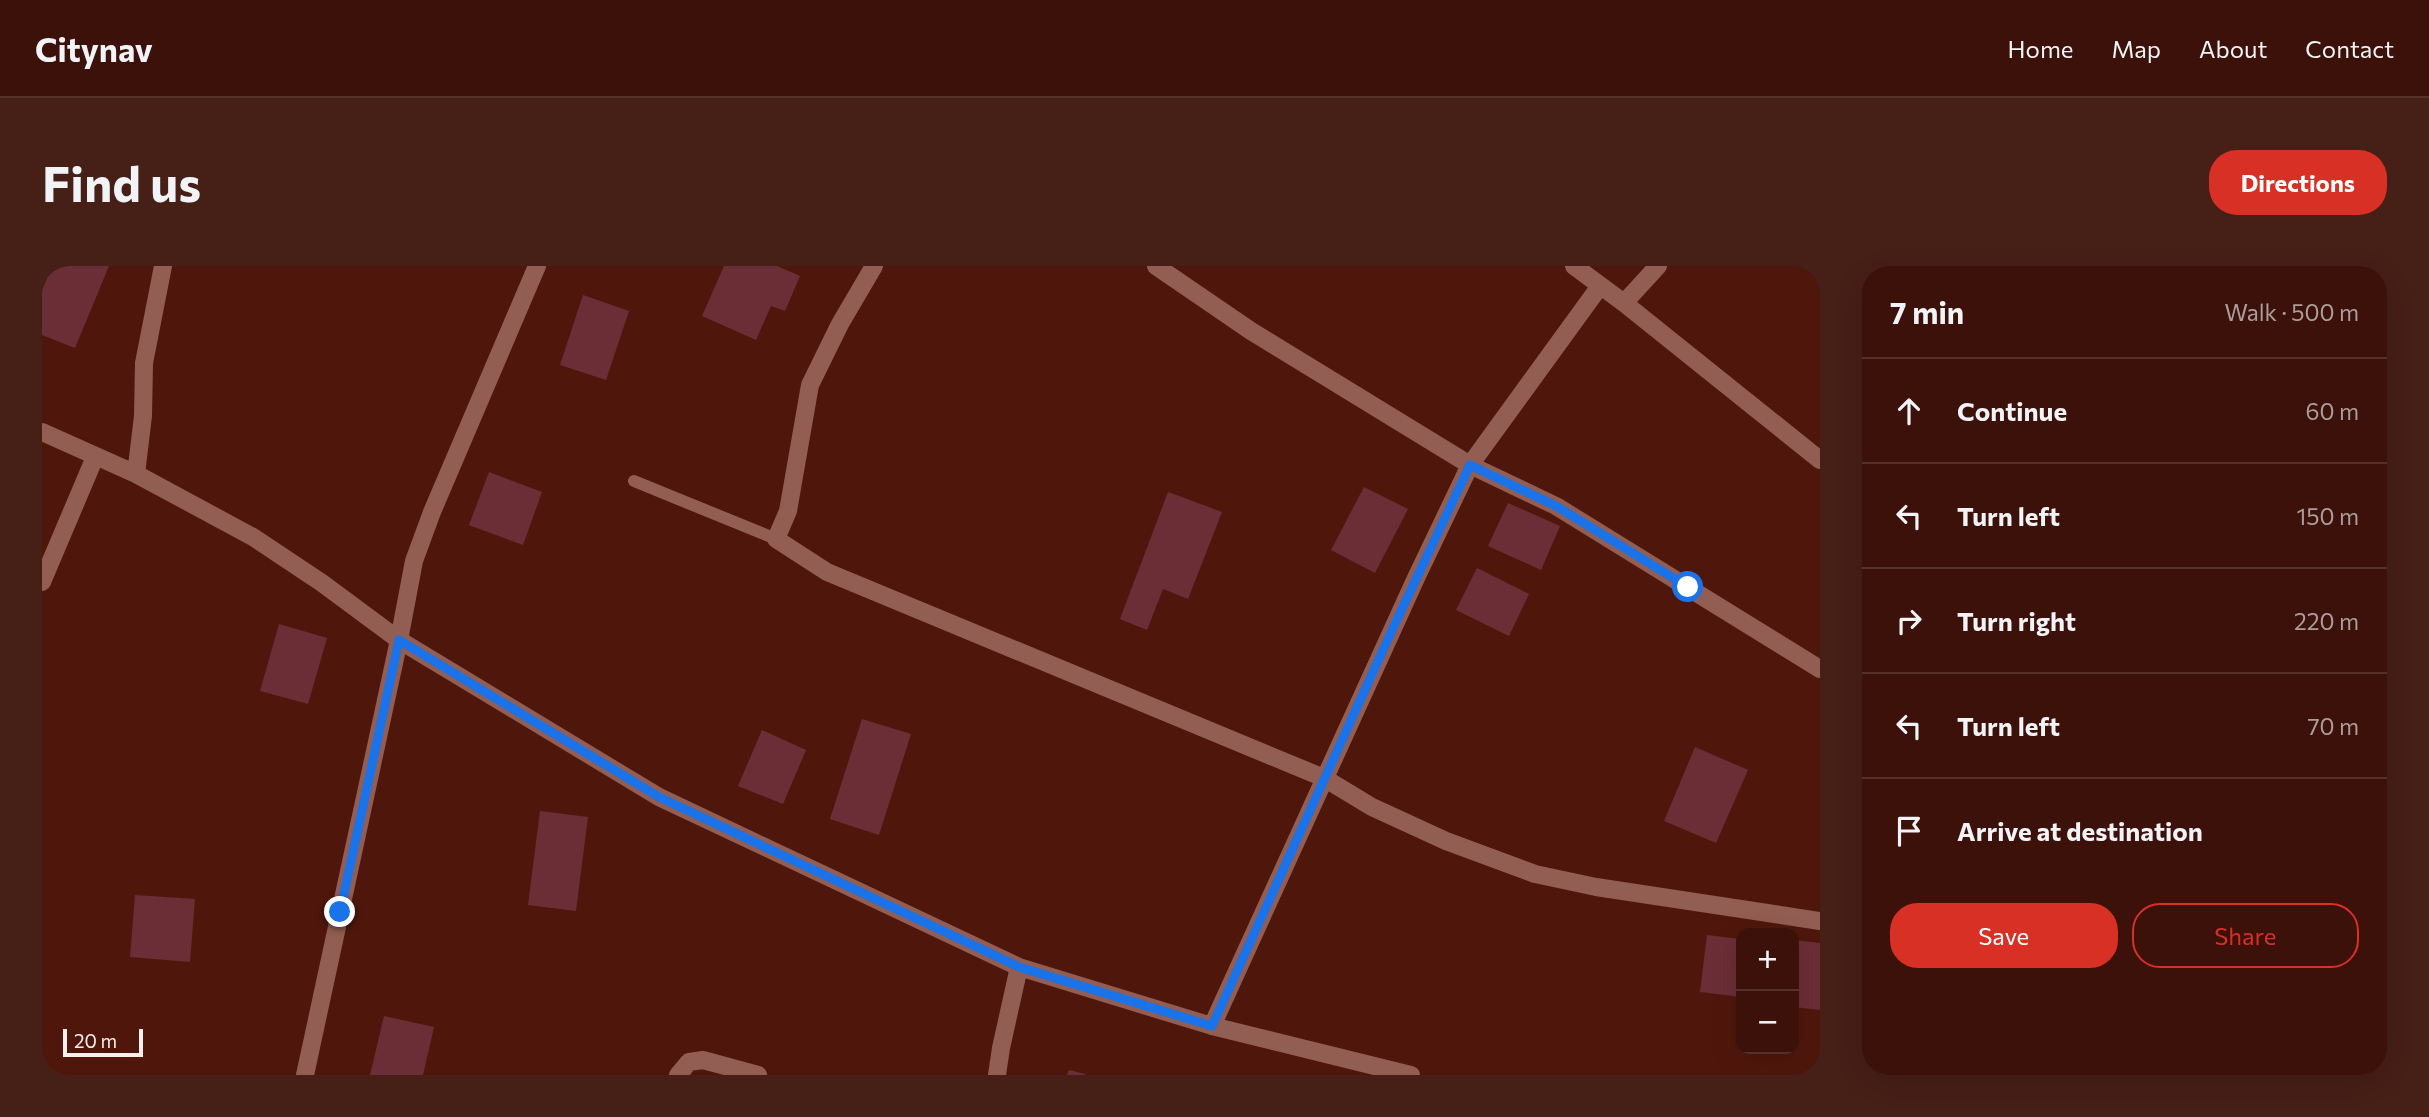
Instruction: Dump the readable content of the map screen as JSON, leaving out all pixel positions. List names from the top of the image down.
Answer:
{
  "scale_bar": "20 m",
  "page": {
    "header": "Citynav",
    "nav": [
      "Home",
      "Map",
      "About",
      "Contact"
    ],
    "buttons": [
      "Directions",
      ["Save", "Share"]
    ],
    "title": "Find us",
    "heading": ["7 min", "Walk · 500 m"],
    "list": [
      ["Continue", "60 m"],
      ["Turn left", "150 m"],
      ["Turn right", "220 m"],
      ["Turn left", "70 m"],
      "Arrive at destination"
    ],
    "map_buttons": ["+", "−"],
    "scale": "20 m"
  }
}
